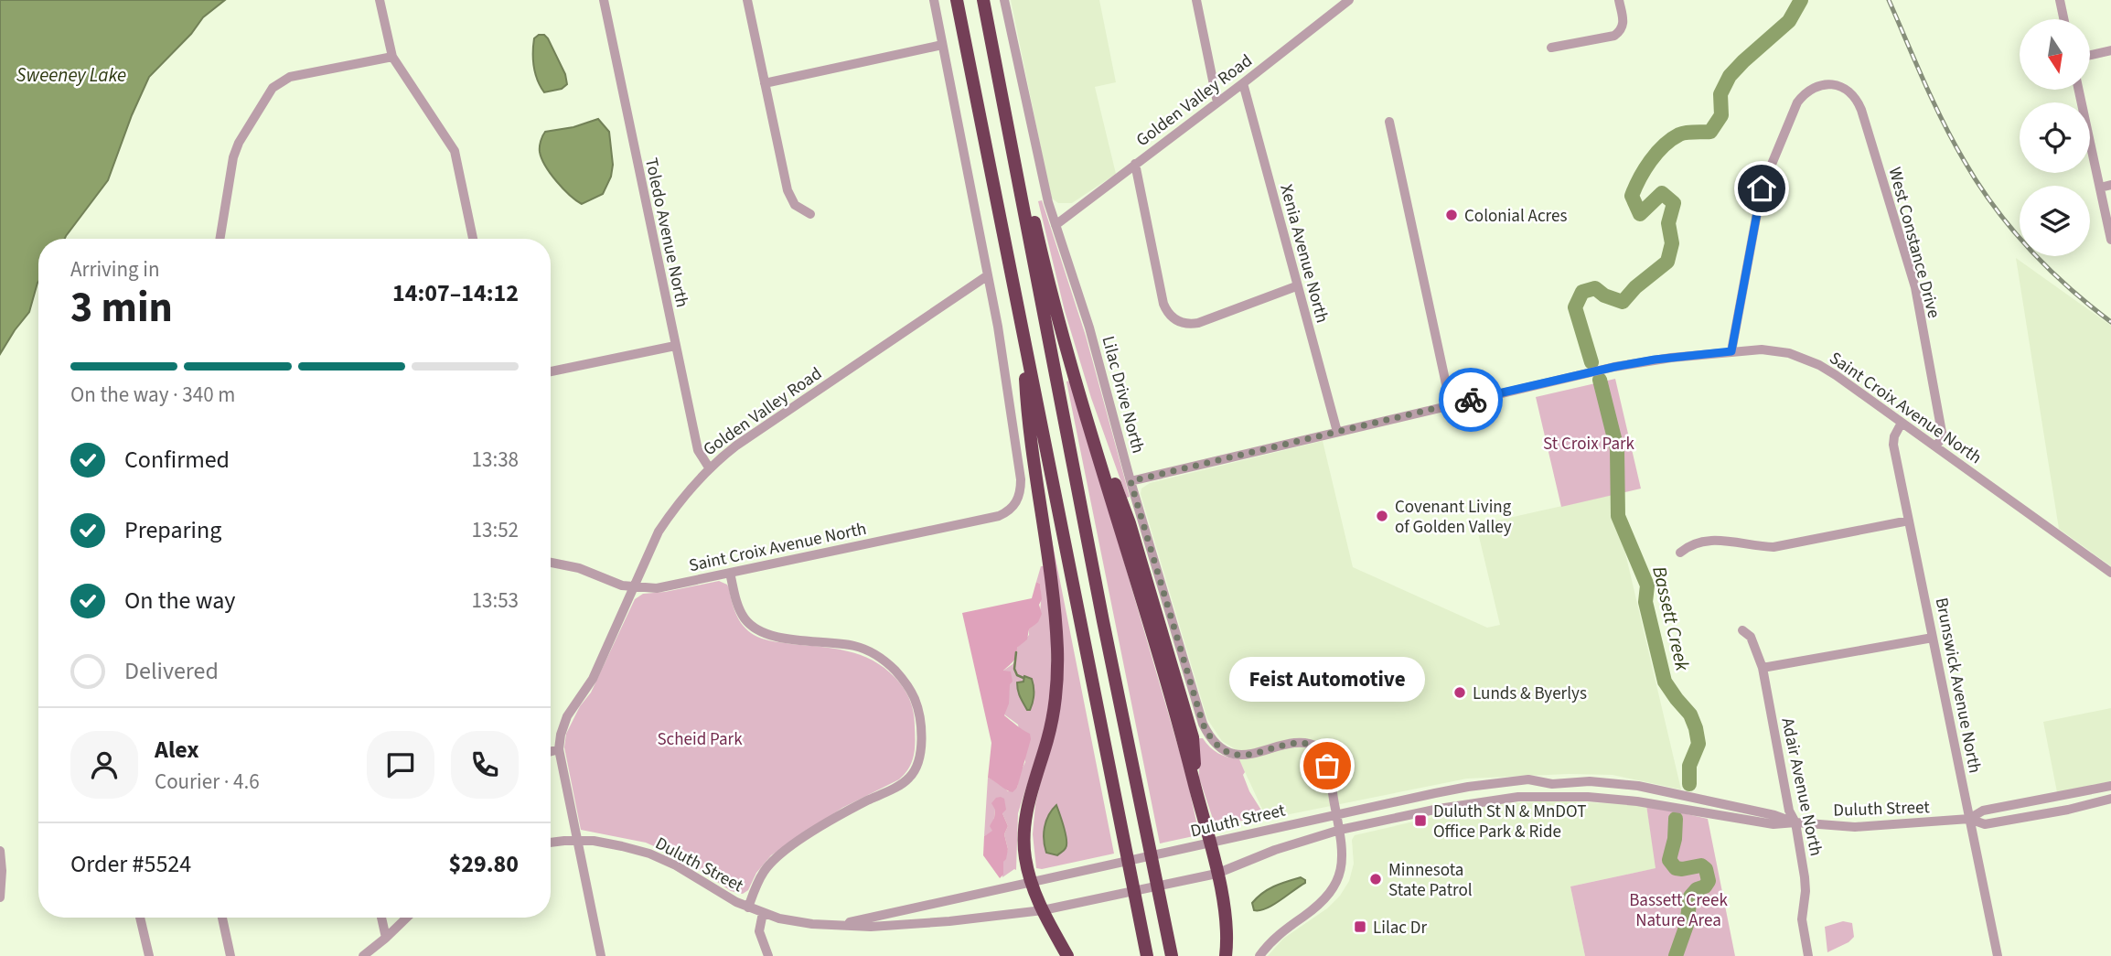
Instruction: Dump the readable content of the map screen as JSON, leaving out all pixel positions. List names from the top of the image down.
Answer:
{
  "streets": {
    "street": [
      "Golden Valley Road",
      "Toledo Avenue North",
      "West Constance Drive",
      "Xenia Avenue North",
      "Lilac Drive North",
      "Saint Croix Avenue North",
      "Brunswick Avenue North",
      "Adair Avenue North",
      "Duluth Street"
    ]
  },
  "crossings": [
    ["Golden Valley Road", "Toledo Avenue North"],
    ["Golden Valley Road", "Xenia Avenue North"],
    ["Golden Valley Road", "Lilac Drive North"],
    ["Golden Valley Road", "Saint Croix Avenue North"],
    ["West Constance Drive", "Saint Croix Avenue North"],
    ["Xenia Avenue North", "Saint Croix Avenue North"],
    ["Lilac Drive North", "Saint Croix Avenue North"],
    ["Lilac Drive North", "Duluth Street"],
    ["Saint Croix Avenue North", "Brunswick Avenue North"],
    ["Brunswick Avenue North", "Duluth Street"],
    ["Adair Avenue North", "Duluth Street"]
  ],
  "water": ["Sweeney Lake", "Bassett Creek"],
  "parks": ["St Croix Park", "Scheid Park", "Bassett Creek Nature Area"],
  "places": {
    "other": [
      "Colonial Acres",
      "Covenant Living of Golden Valley",
      "Lunds & Byerlys",
      "Feist Automotive",
      "Minnesota State Patrol"
    ],
    "transit": ["Duluth St N & MnDOT Office Park & Ride", "Lilac Dr"]
  },
  "north": "bottom",
  "page": {
    "heading": ["3 min", "Arriving in", "14:07–14:12"],
    "panel": [
      "Alex",
      "Courier · 4.6",
      "Order #5524",
      "$29.80"
    ],
    "bar": "On the way · 340 m",
    "list": [
      ["Confirmed", "13:38"],
      ["Preparing", "13:52"],
      ["On the way", "13:53"],
      "Delivered"
    ],
    "bubble": "Feist Automotive"
  }
}
